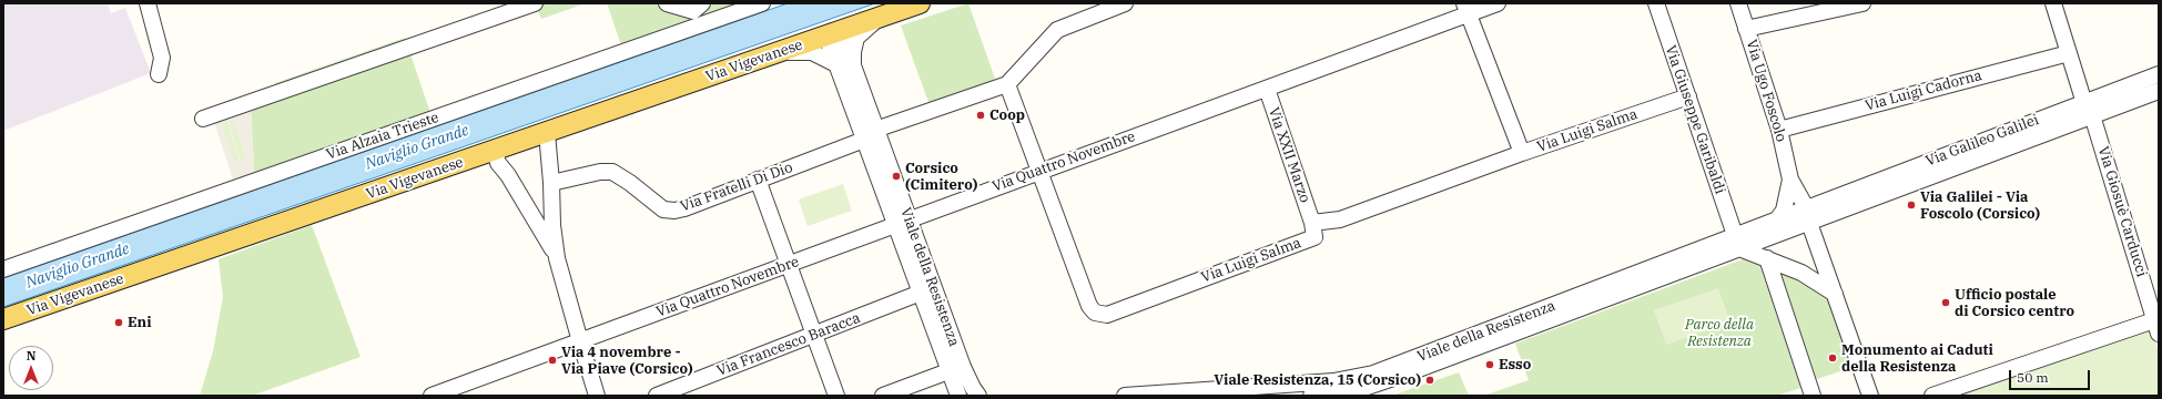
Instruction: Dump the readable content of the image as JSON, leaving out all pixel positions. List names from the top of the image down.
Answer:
{
  "streets": {
    "main road": ["Via Vigevanese"],
    "street": [
      "Via Ugo Foscolo",
      "Via Luigi Cadorna",
      "Via Giuseppe Garibaldi",
      "Via Luigi Salma",
      "Via Alzaia Trieste",
      "Via Galileo Galilei",
      "Via XXII Marzo",
      "Via Quattro Novembre",
      "Via Fratelli Di Dio",
      "Via Giosuè Carducci",
      "Viale della Resistenza",
      "Via Francesco Baracca"
    ]
  },
  "crossings": [
    ["Via Vigevanese", "Viale della Resistenza"],
    ["Via Ugo Foscolo", "Via Luigi Cadorna"],
    ["Via Ugo Foscolo", "Via Galileo Galilei"],
    ["Via Ugo Foscolo", "Viale della Resistenza"],
    ["Via Luigi Cadorna", "Via Giosuè Carducci"],
    ["Via Giuseppe Garibaldi", "Via Luigi Salma"],
    ["Via Giuseppe Garibaldi", "Viale della Resistenza"],
    ["Via Luigi Salma", "Via XXII Marzo"],
    ["Via Luigi Salma", "Via Quattro Novembre"],
    ["Via Luigi Salma", "Via Fratelli Di Dio"],
    ["Via Galileo Galilei", "Via Giosuè Carducci"],
    ["Via Galileo Galilei", "Viale della Resistenza"],
    ["Via XXII Marzo", "Via Quattro Novembre"],
    ["Via Quattro Novembre", "Viale della Resistenza"],
    ["Via Fratelli Di Dio", "Viale della Resistenza"],
    ["Viale della Resistenza", "Via Francesco Baracca"]
  ],
  "water": ["Naviglio Grande"],
  "parks": ["Parco della Resistenza"],
  "places": [
    "Coop",
    "Corsico (Cimitero)",
    "Via Galilei - Via Foscolo (Corsico)",
    "Ufficio postale di Corsico centro",
    "Eni",
    "Monumento ai Caduti della Resistenza",
    "Via 4 novembre - Via Piave (Corsico)",
    "Esso",
    "Viale Resistenza, 15 (Corsico)"
  ],
  "scale_bar": "50 m",
  "north": "top"
}
